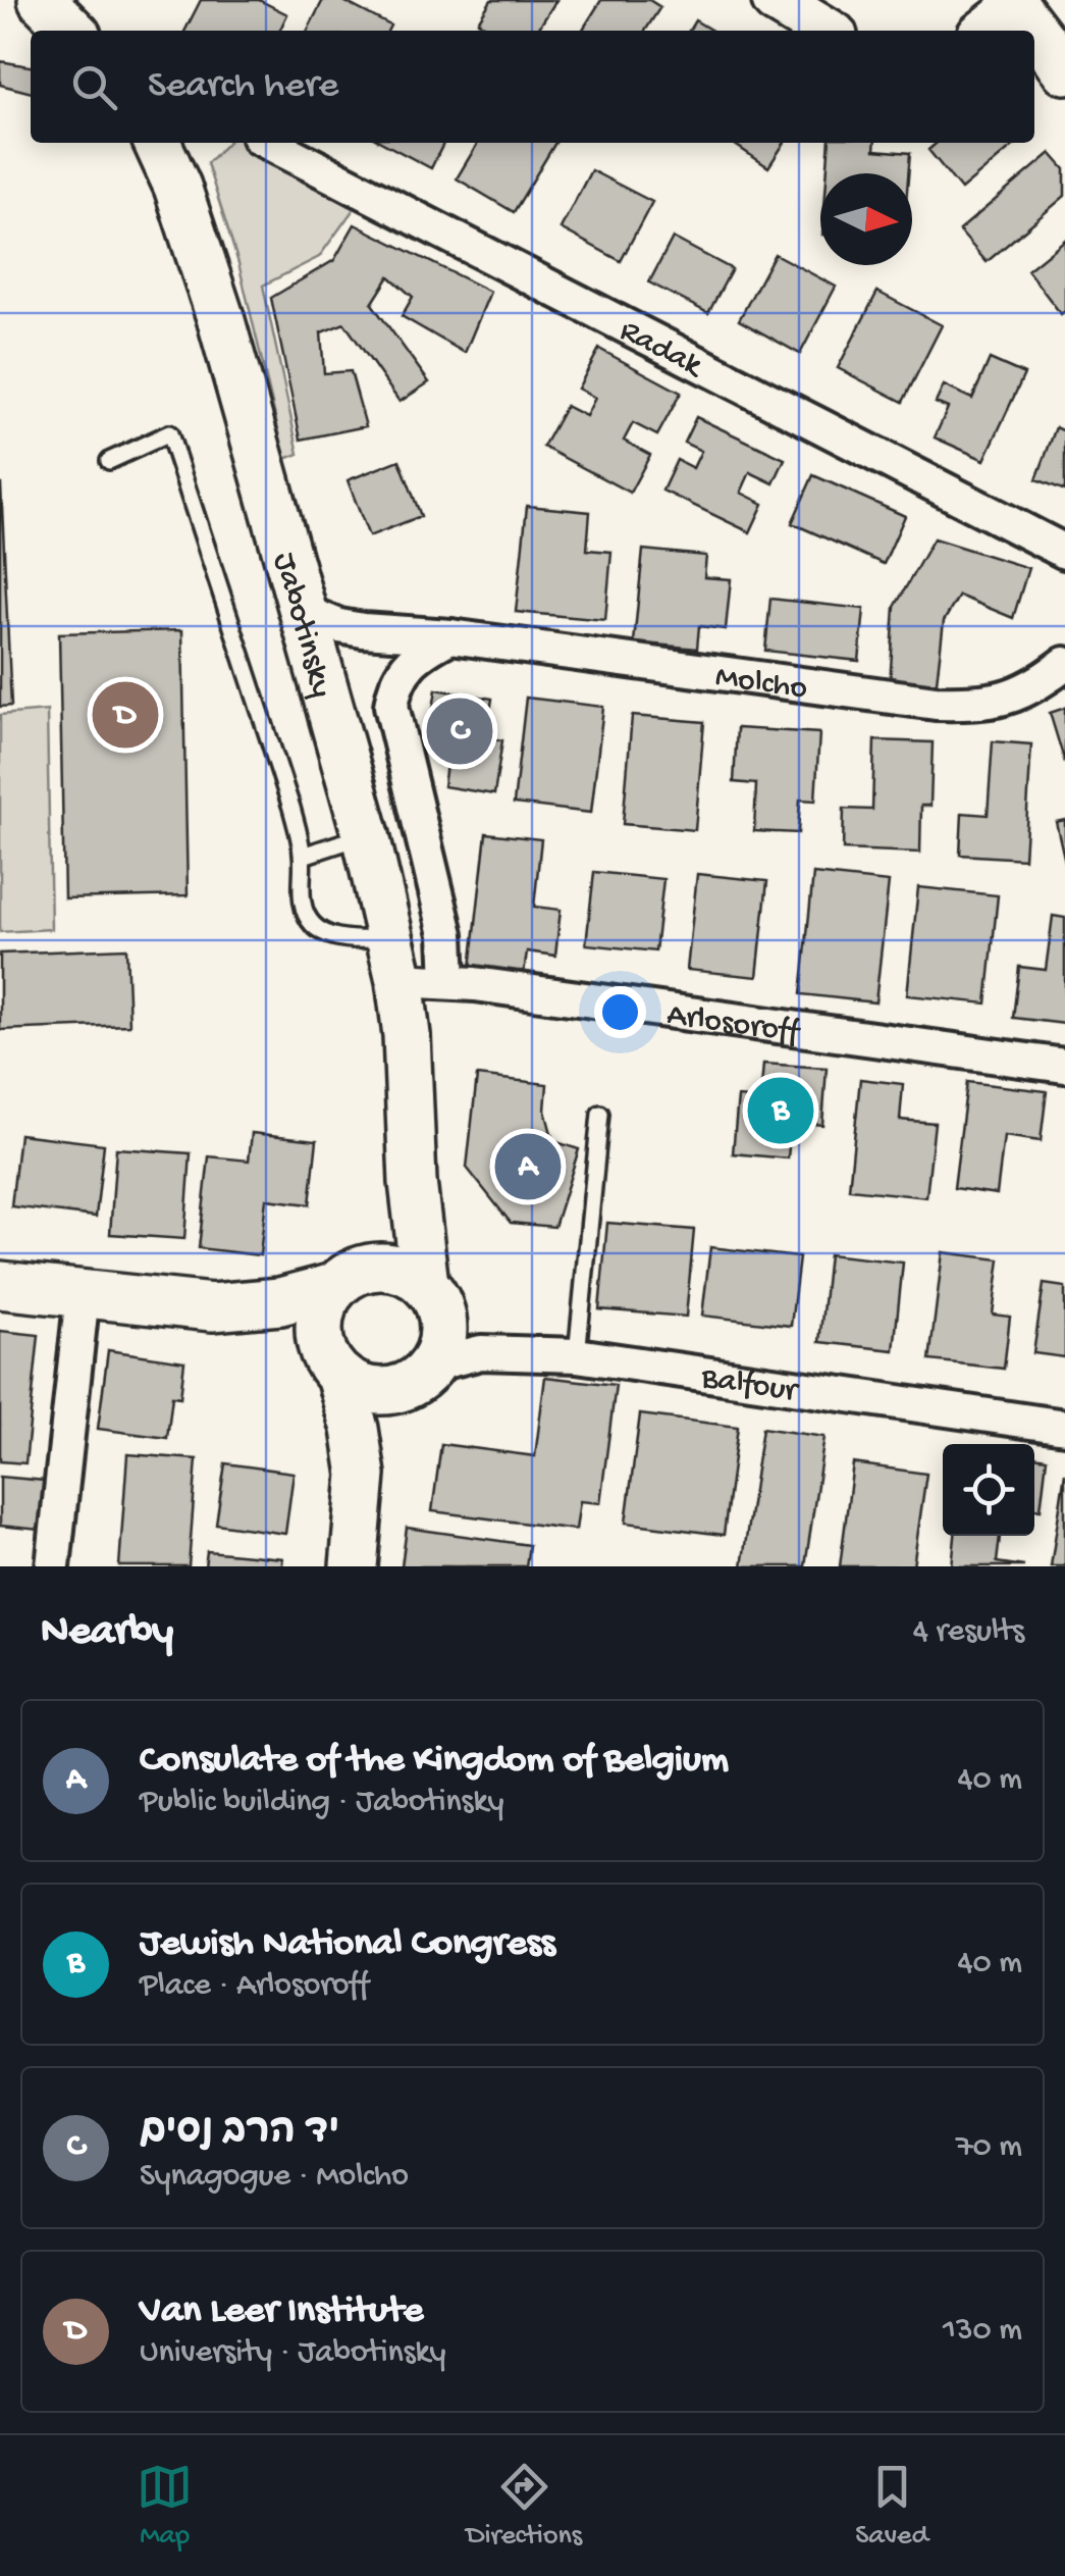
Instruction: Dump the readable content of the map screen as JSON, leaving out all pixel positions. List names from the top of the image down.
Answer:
{
  "streets": {
    "street": [
      "Radak",
      "Jabotinsky",
      "Molcho",
      "Arlosoroff",
      "Balfour"
    ]
  },
  "crossings": [
    ["Jabotinsky", "Molcho"],
    ["Jabotinsky", "Arlosoroff"],
    ["Jabotinsky", "Balfour"]
  ],
  "north": "right",
  "page": {
    "search": "Search here",
    "pins": [
      "D",
      "C",
      "B",
      "A"
    ],
    "heading": ["Nearby", "4 results"],
    "list": [
      {
        "mark": "A",
        "name": "Consulate of the Kingdom of Belgium",
        "note": "Public building · Jabotinsky",
        "value": "40 m"
      },
      {
        "mark": "B",
        "name": "Jewish National Congress",
        "note": "Place · Arlosoroff",
        "value": "40 m"
      },
      {
        "mark": "C",
        "name": "יד הרב נסים",
        "note": "Synagogue · Molcho",
        "value": "70 m"
      },
      {
        "mark": "D",
        "name": "Van Leer Institute",
        "note": "University · Jabotinsky",
        "value": "130 m"
      }
    ],
    "nav": ["Map", "Directions", "Saved"]
  }
}
